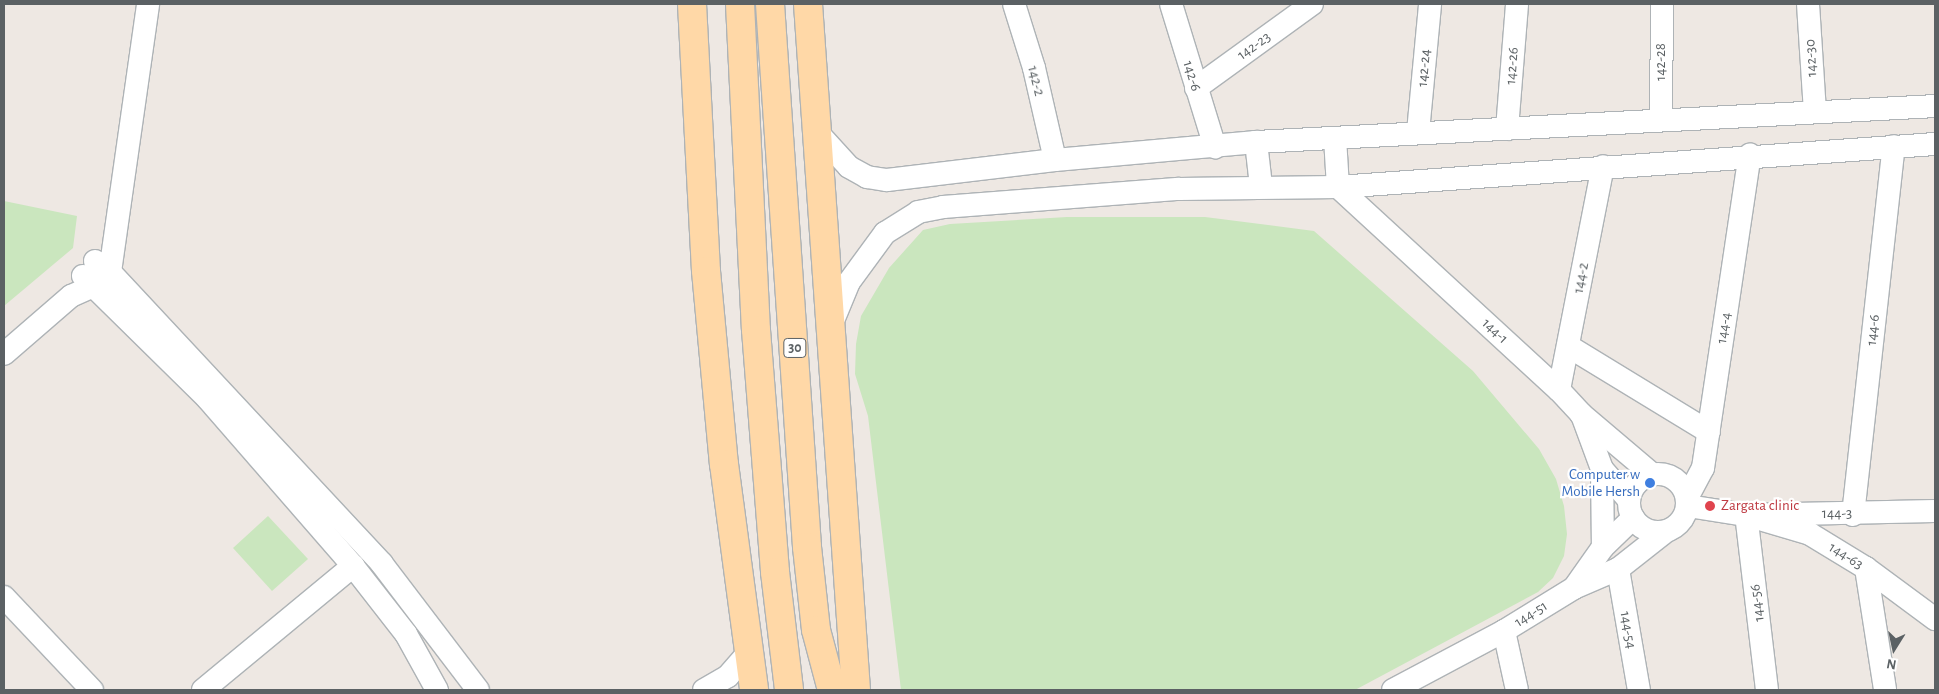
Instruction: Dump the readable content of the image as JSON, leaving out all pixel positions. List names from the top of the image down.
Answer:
{
  "streets": {
    "main road": ["30"],
    "street": [
      "142-23",
      "142-30",
      "142-28",
      "142-26",
      "142-24",
      "142-6",
      "142-2",
      "144-2",
      "144-4",
      "144-6",
      "144-1",
      "144-3",
      "144-63",
      "144-56",
      "144-51",
      "144-54"
    ]
  },
  "crossings": [
    ["142-23", "142-6"],
    ["144-2", "144-1"],
    ["144-4", "144-1"],
    ["144-4", "144-3"],
    ["144-4", "144-51"],
    ["144-6", "144-3"],
    ["144-1", "144-3"],
    ["144-1", "144-51"],
    ["144-3", "144-63"],
    ["144-3", "144-56"],
    ["144-3", "144-51"],
    ["144-63", "144-56"],
    ["144-51", "144-54"]
  ],
  "places": ["Computer w Mobile Hersh", "Zargata clinic"],
  "north": "bottom"
}
